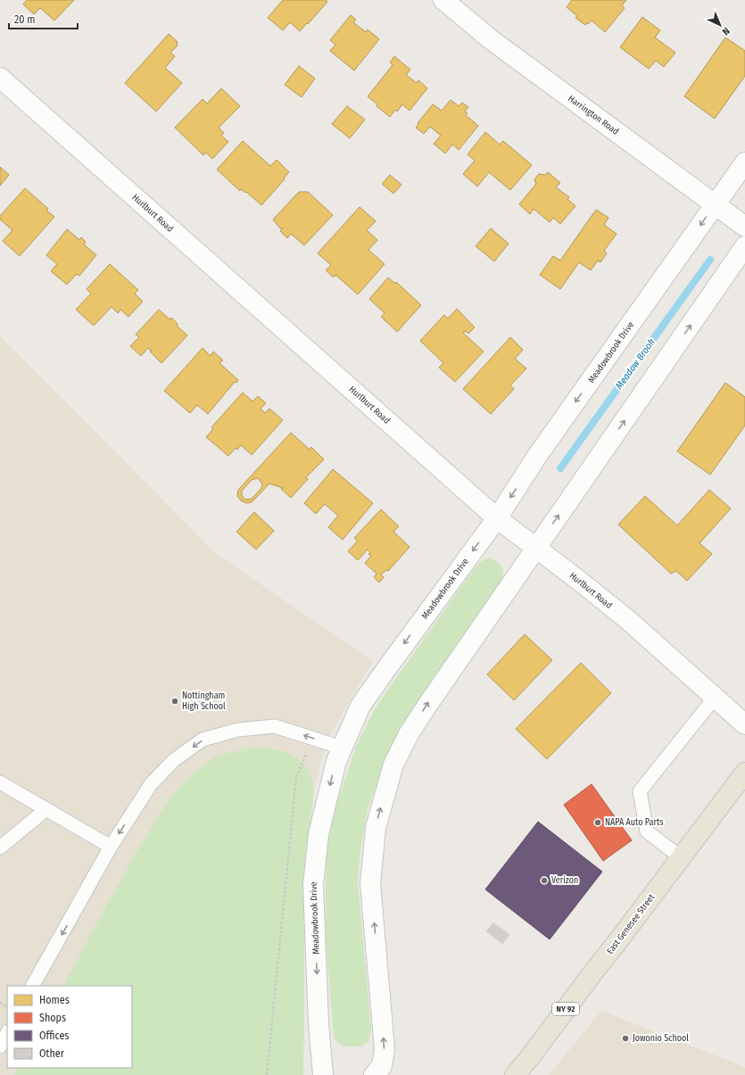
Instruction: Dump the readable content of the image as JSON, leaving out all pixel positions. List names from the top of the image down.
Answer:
{
  "streets": {
    "main road": ["East Genesee Street", "NY 92"],
    "street": ["Harrington Road", "Hurlburt Road", "Meadowbrook Drive"]
  },
  "crossings": [
    ["Harrington Road", "Meadowbrook Drive"],
    ["Hurlburt Road", "Meadowbrook Drive"]
  ],
  "water": ["Meadow Brook"],
  "places": [
    "Nottingham High School",
    "NAPA Auto Parts",
    "Verizon",
    "Jowonio School"
  ],
  "legend": [
    "Homes",
    "Shops",
    "Offices",
    "Other"
  ],
  "scale_bar": "20 m",
  "north": "bottom right"
}
